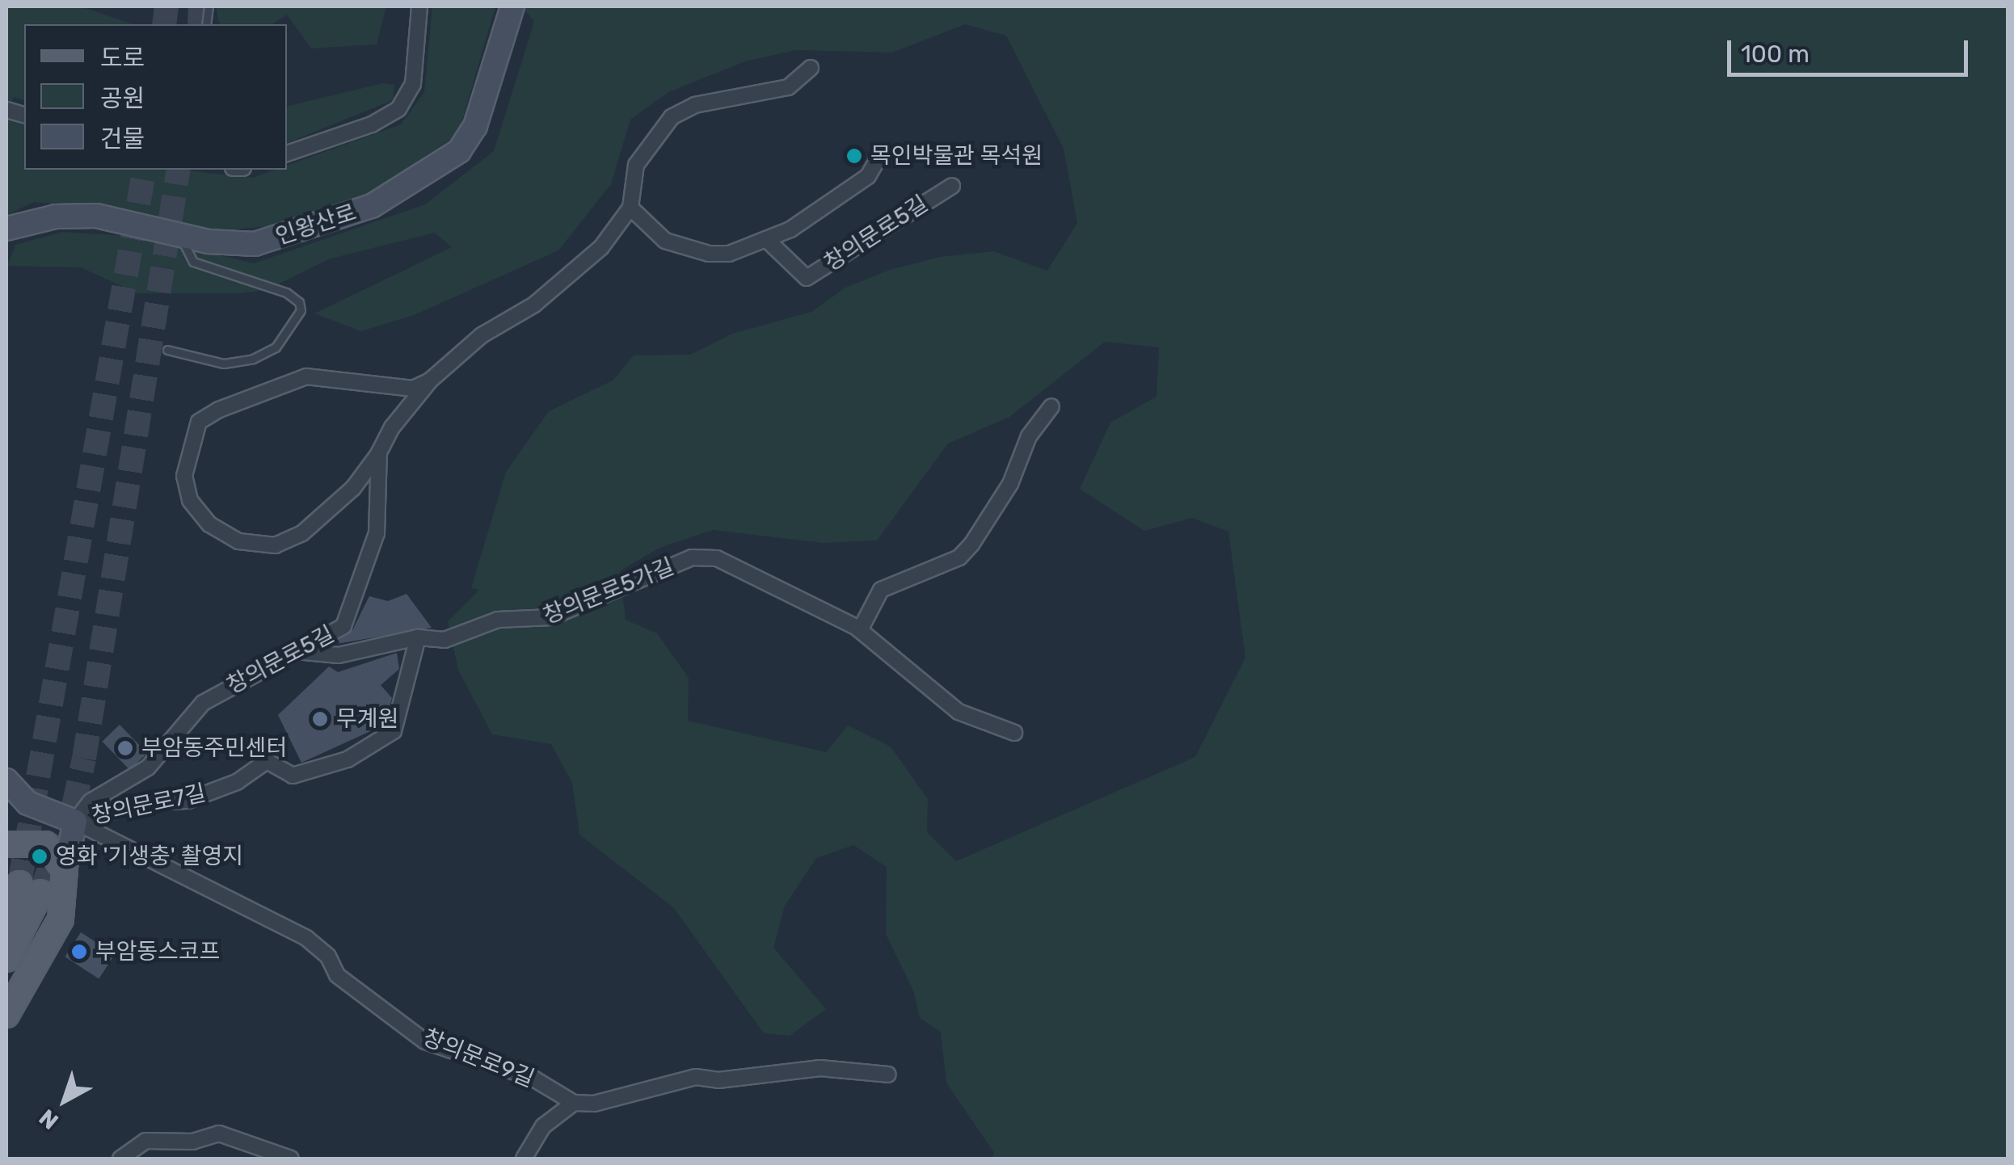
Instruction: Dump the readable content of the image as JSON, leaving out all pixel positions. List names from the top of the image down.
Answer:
{
  "streets": {
    "street": [
      "인왕산로",
      "창의문로5길",
      "창의문로5가길",
      "창의문로7길",
      "창의문로9길"
    ]
  },
  "crossings": [
    ["창의문로5길", "창의문로5가길"],
    ["창의문로5길", "창의문로7길"],
    ["창의문로5길", "창의문로9길"],
    ["창의문로5가길", "창의문로7길"],
    ["창의문로7길", "창의문로9길"]
  ],
  "places": [
    "목인박물관 목석원",
    "무계원",
    "부암동주민센터",
    "영화 '기생충' 촬영지",
    "부암동스코프"
  ],
  "legend": ["도로", "공원", "건물"],
  "scale_bar": "100 m",
  "north": "bottom left"
}
